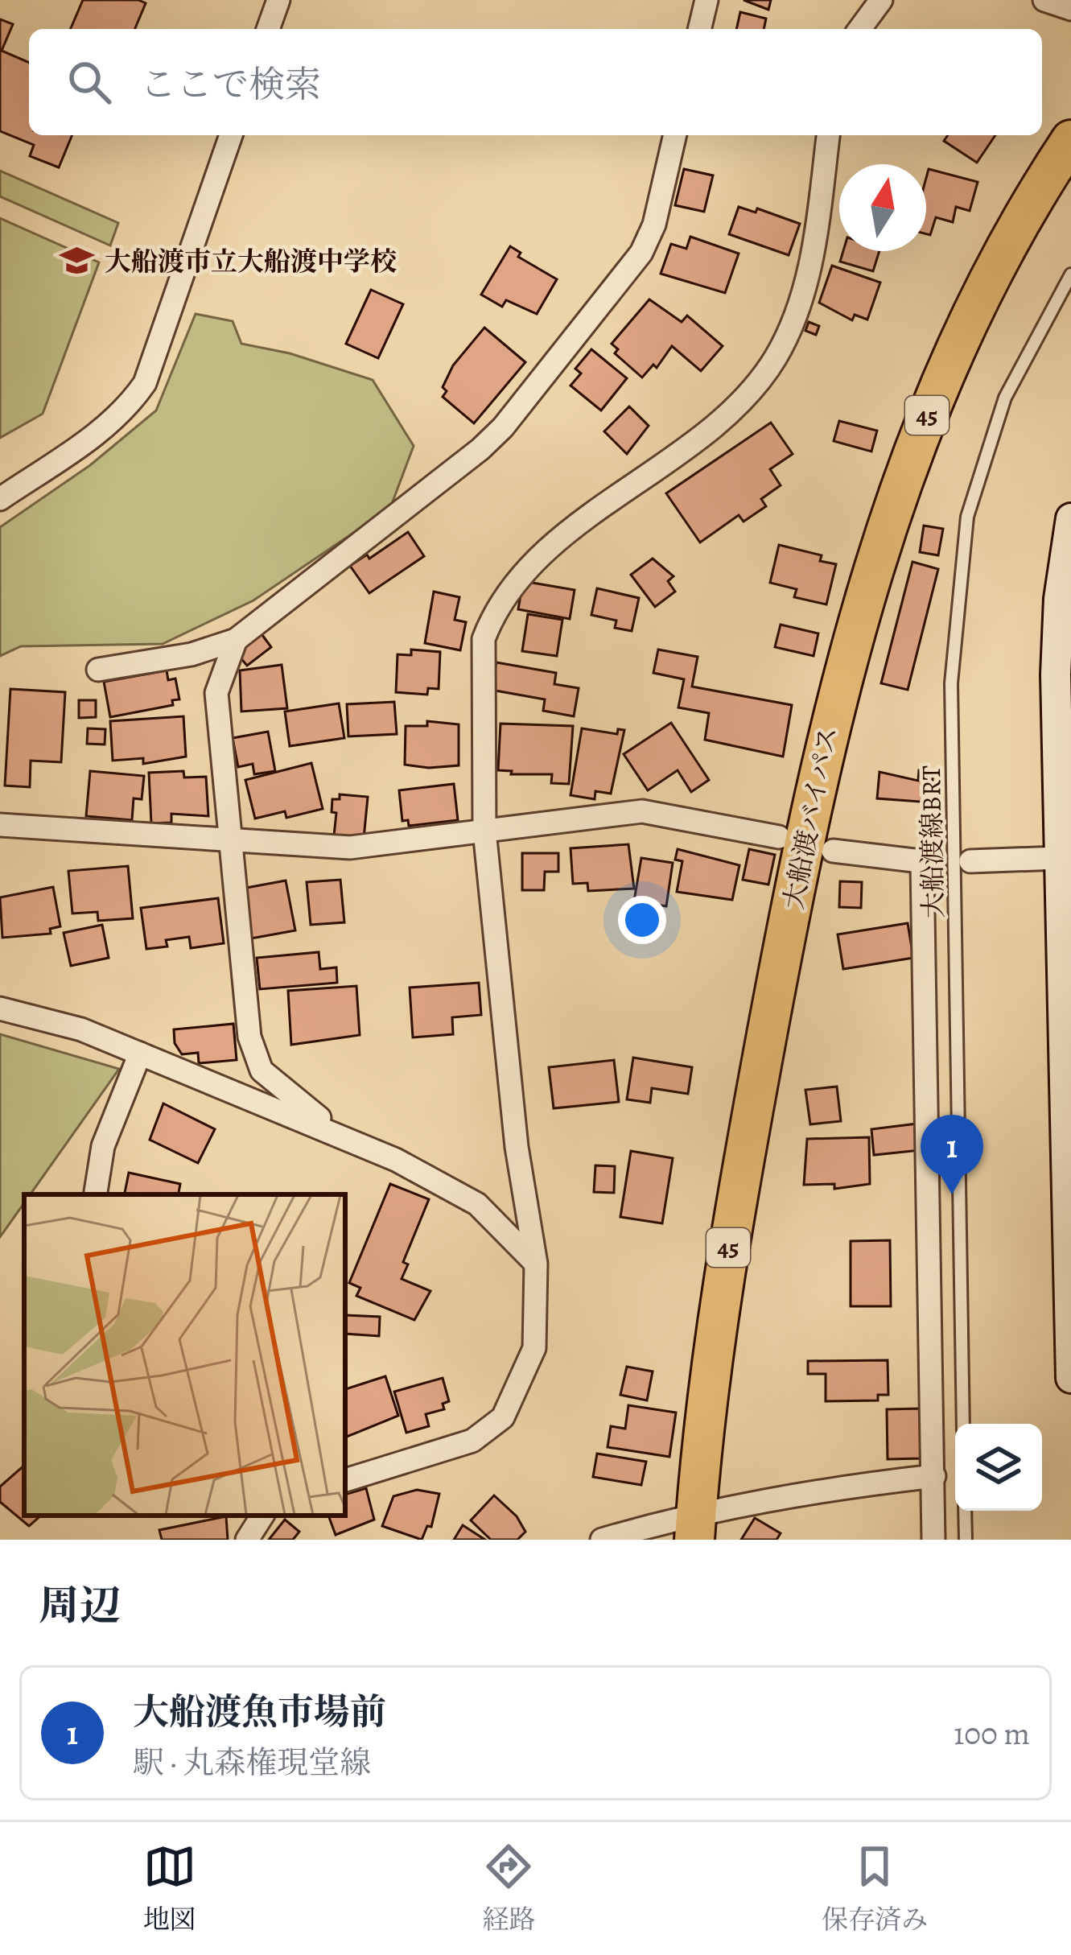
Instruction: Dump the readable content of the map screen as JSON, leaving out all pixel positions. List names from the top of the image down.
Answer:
{
  "streets": {
    "highway": ["45", "大船渡バイパス"],
    "lane": ["大船渡線BRT"]
  },
  "places": {
    "school or university": ["大船渡市立大船渡中学校"]
  },
  "north": "top",
  "page": {
    "search": "ここで検索",
    "pins": "1",
    "heading": "周辺",
    "list": [
      {
        "mark": "1",
        "name": "大船渡魚市場前",
        "note": "駅 · 丸森権現堂線",
        "value": "100 m"
      }
    ],
    "nav": ["地図", "経路", "保存済み"]
  }
}
